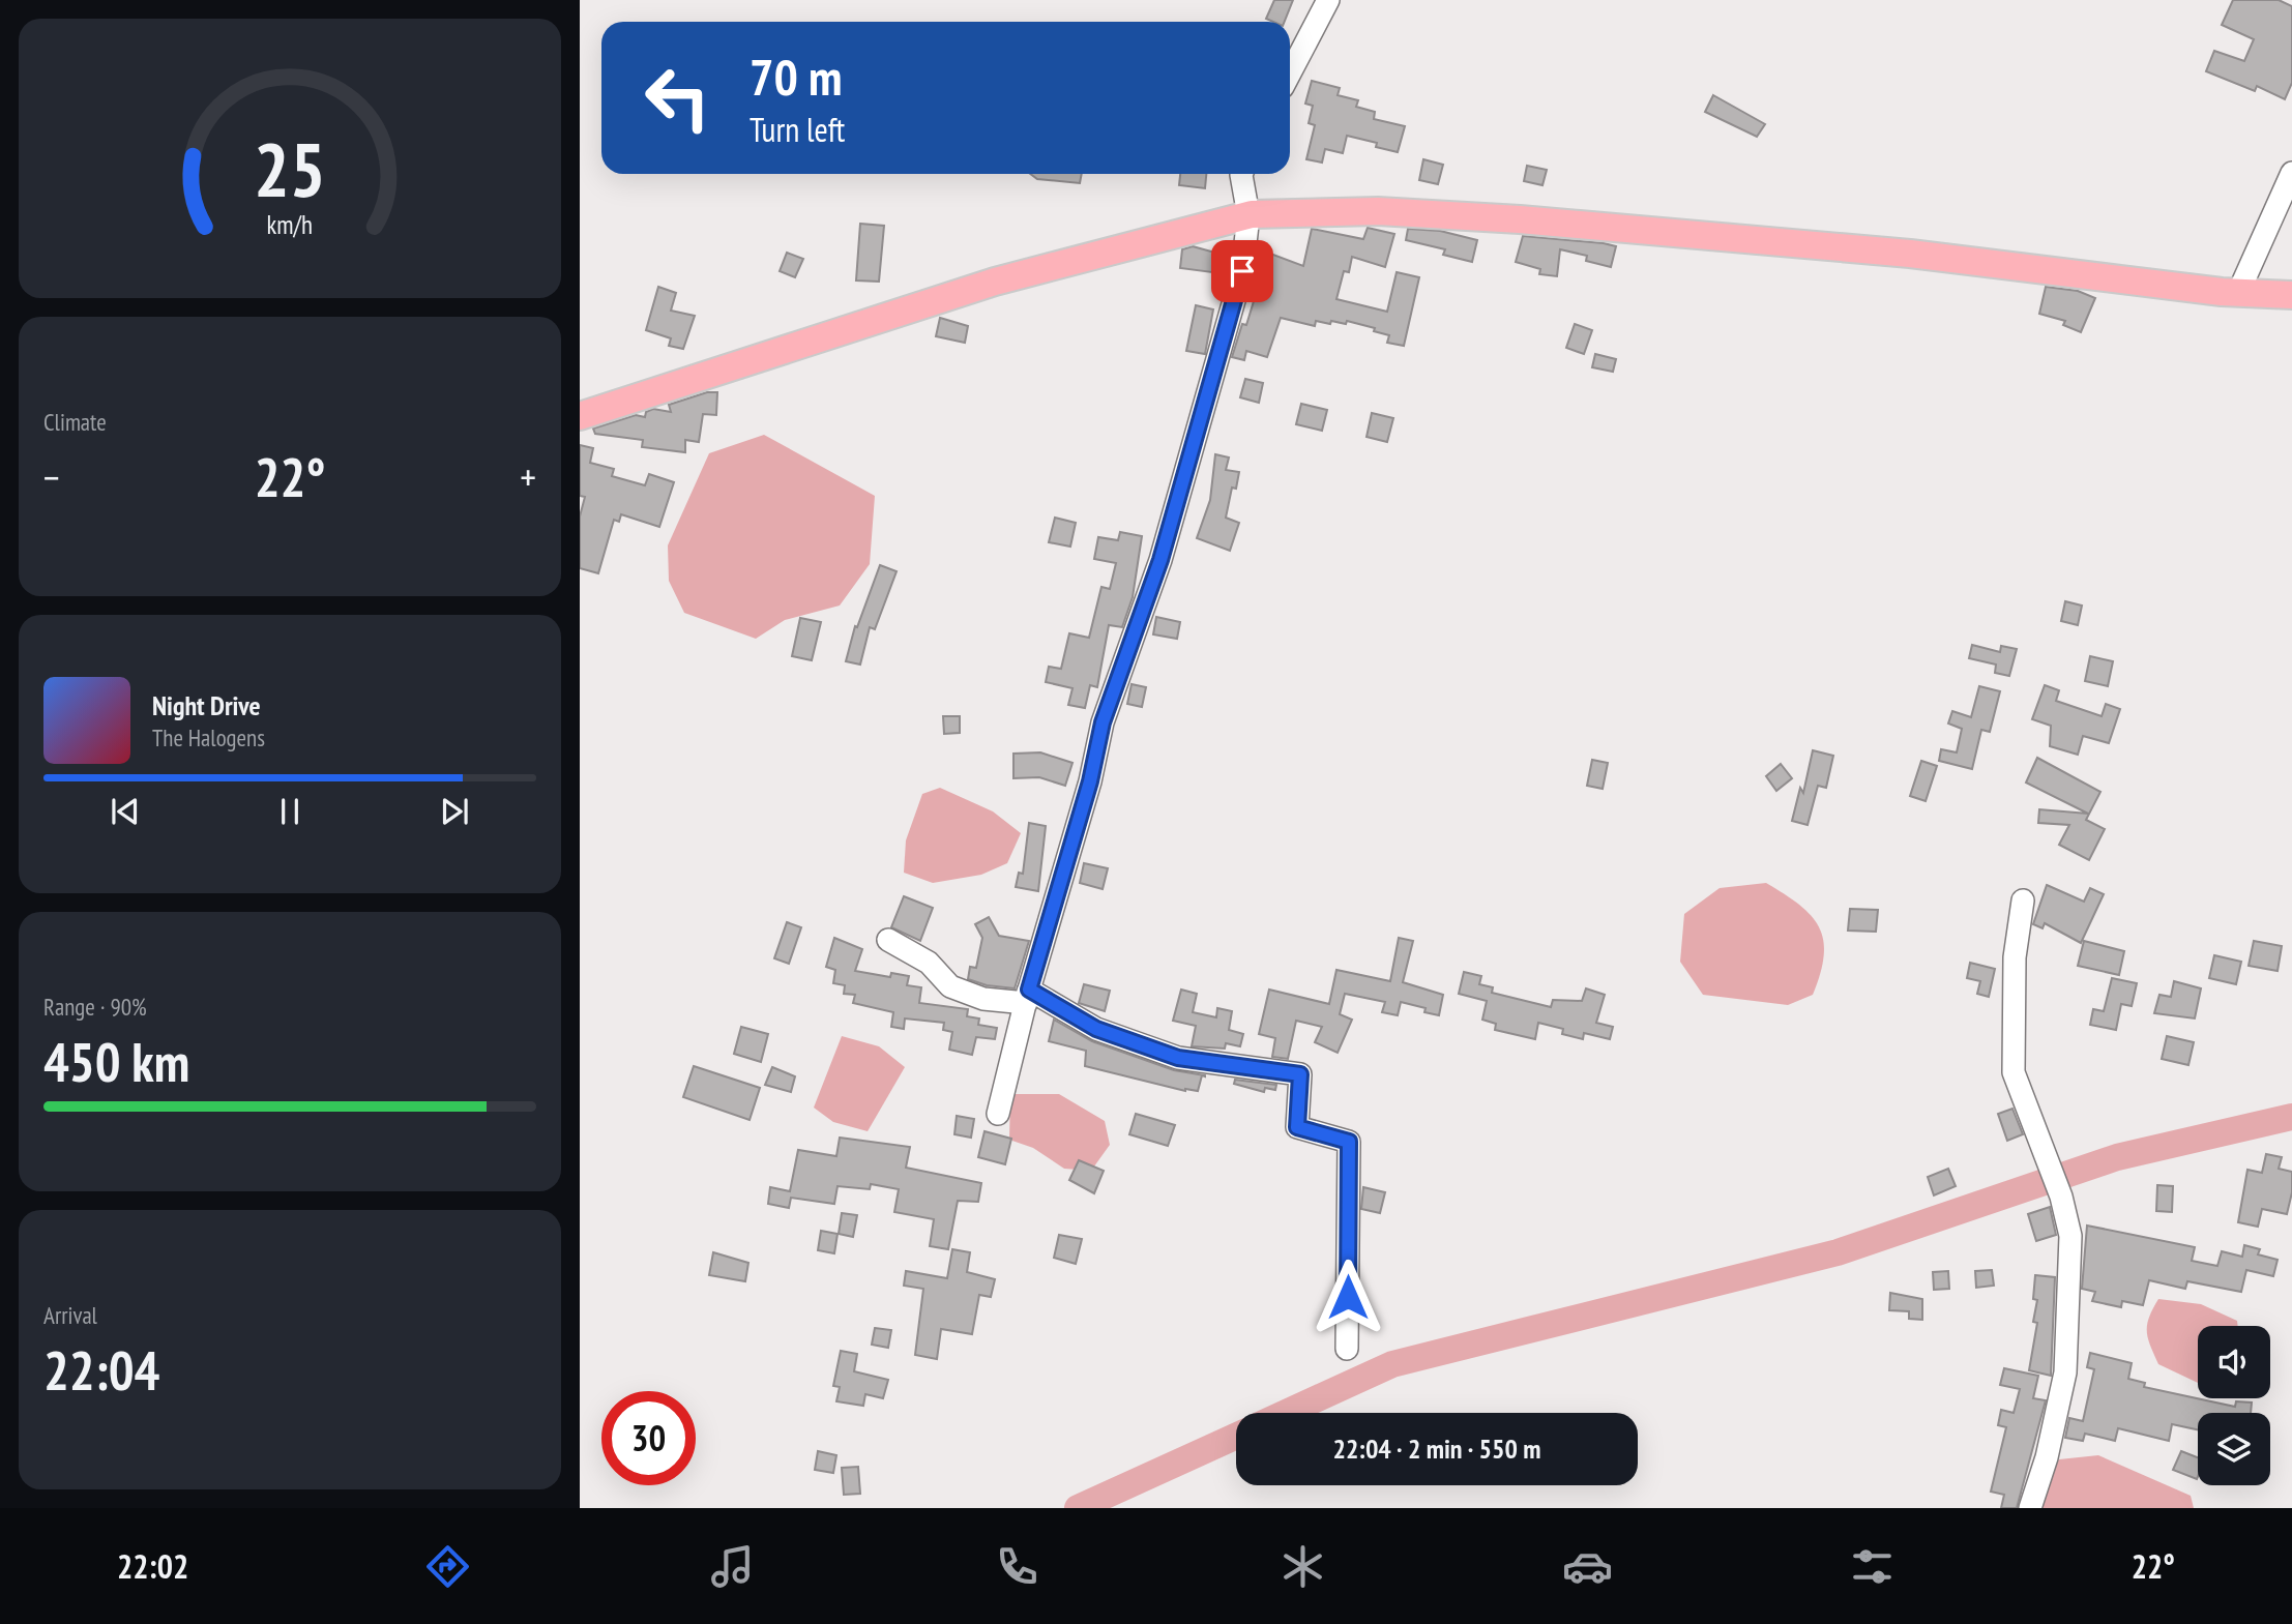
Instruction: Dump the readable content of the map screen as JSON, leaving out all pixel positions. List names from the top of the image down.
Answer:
{
  "page": {
    "turn": ["70 m", "Turn left"],
    "tile": [
      "Climate",
      ["Range · 90%", "450 km"],
      ["Arrival", "22:04"]
    ],
    "heat": ["−", "22°", "+"],
    "song": ["Night Drive", "The Halogens"],
    "limit": "30",
    "trip": "22:04 · 2 min · 550 m",
    "tabs": ["22:02", "22°"],
    "gauge": ["25", "km/h"]
  }
}
